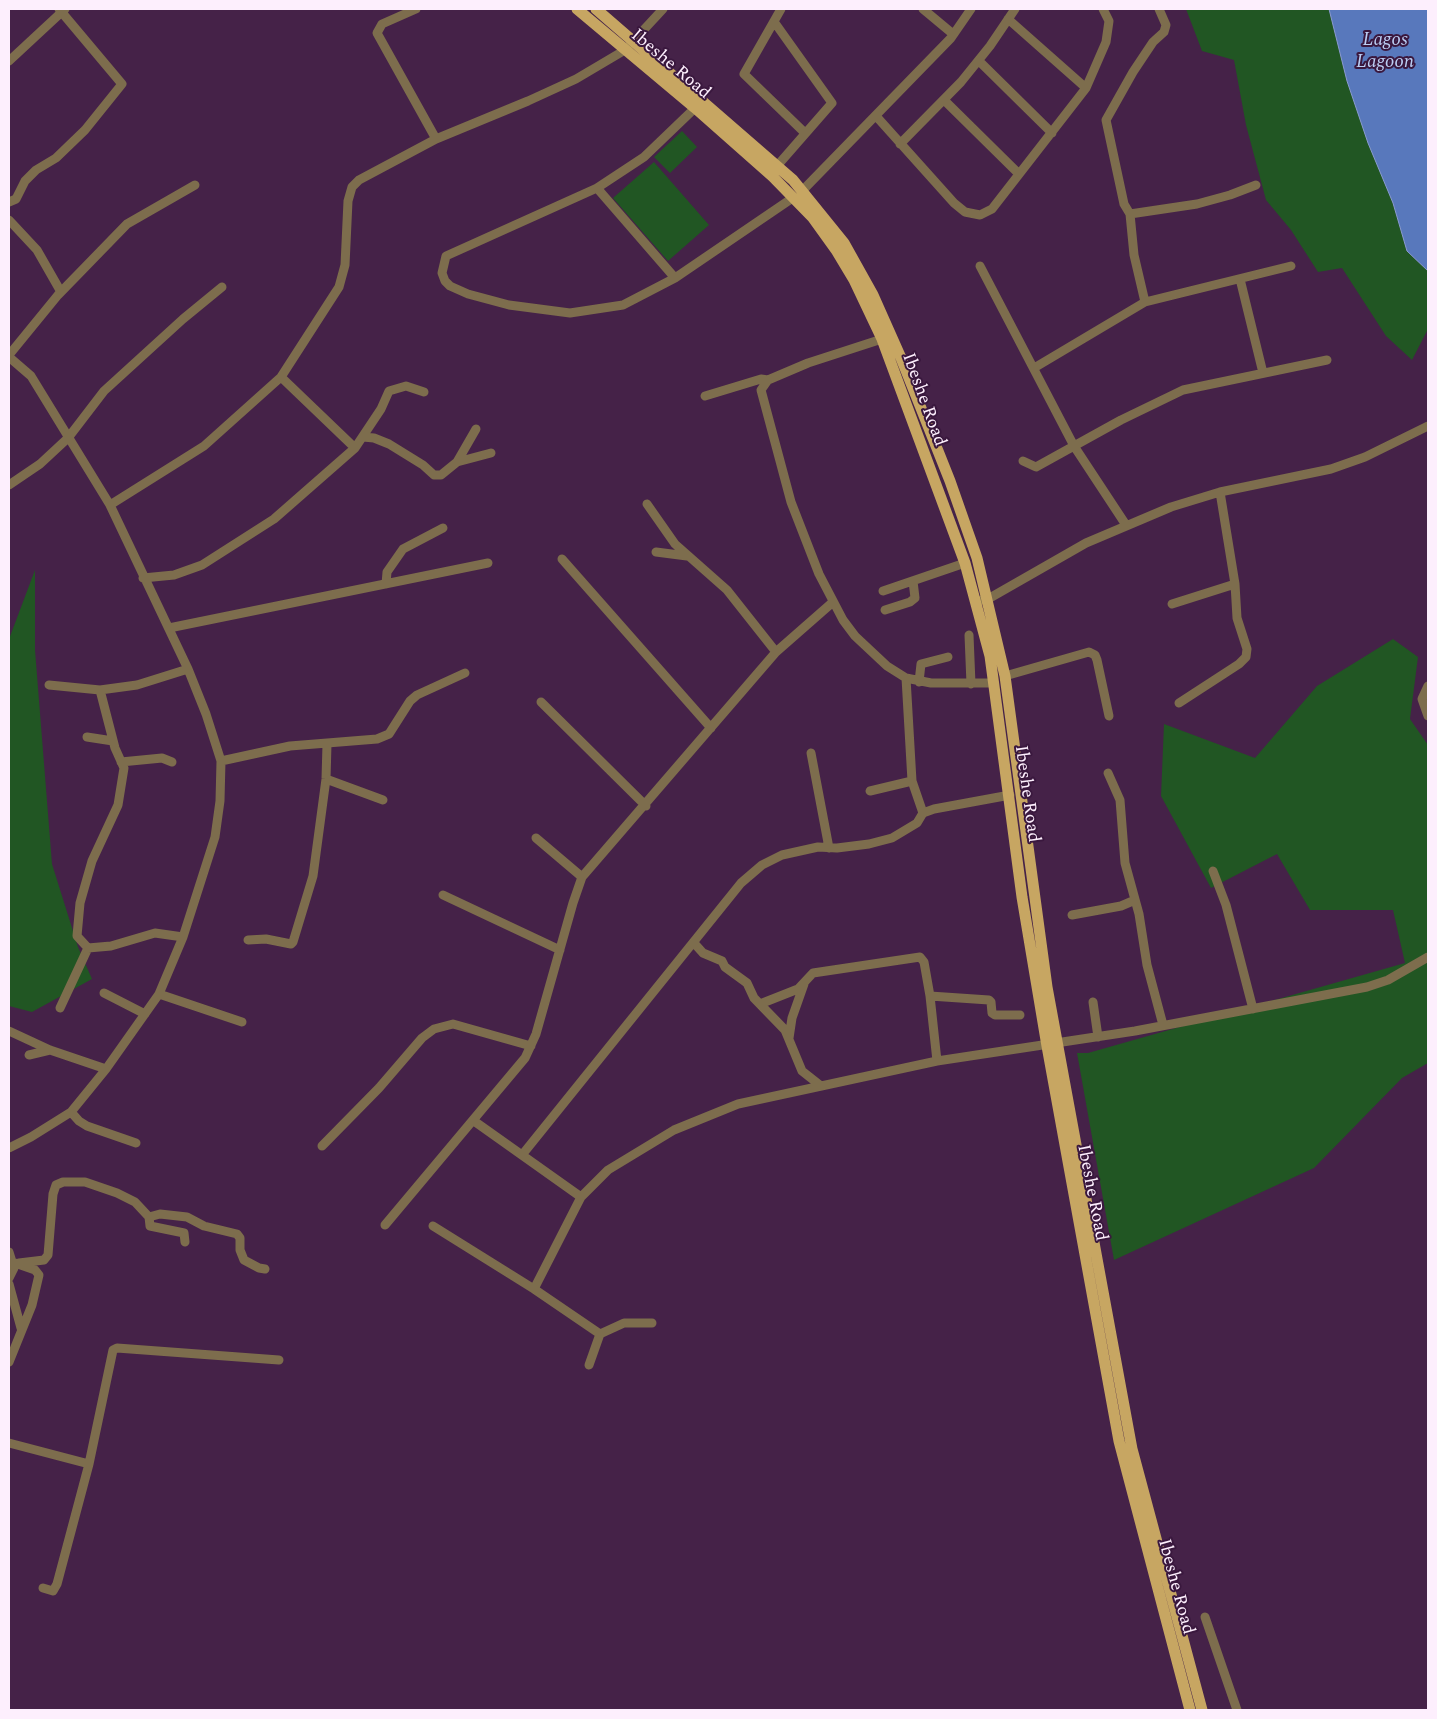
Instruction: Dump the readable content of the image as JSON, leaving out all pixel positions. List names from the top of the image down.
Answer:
{
  "streets": {
    "main road": ["Ibeshe Road"]
  },
  "water": ["Lagos Lagoon"]
}
